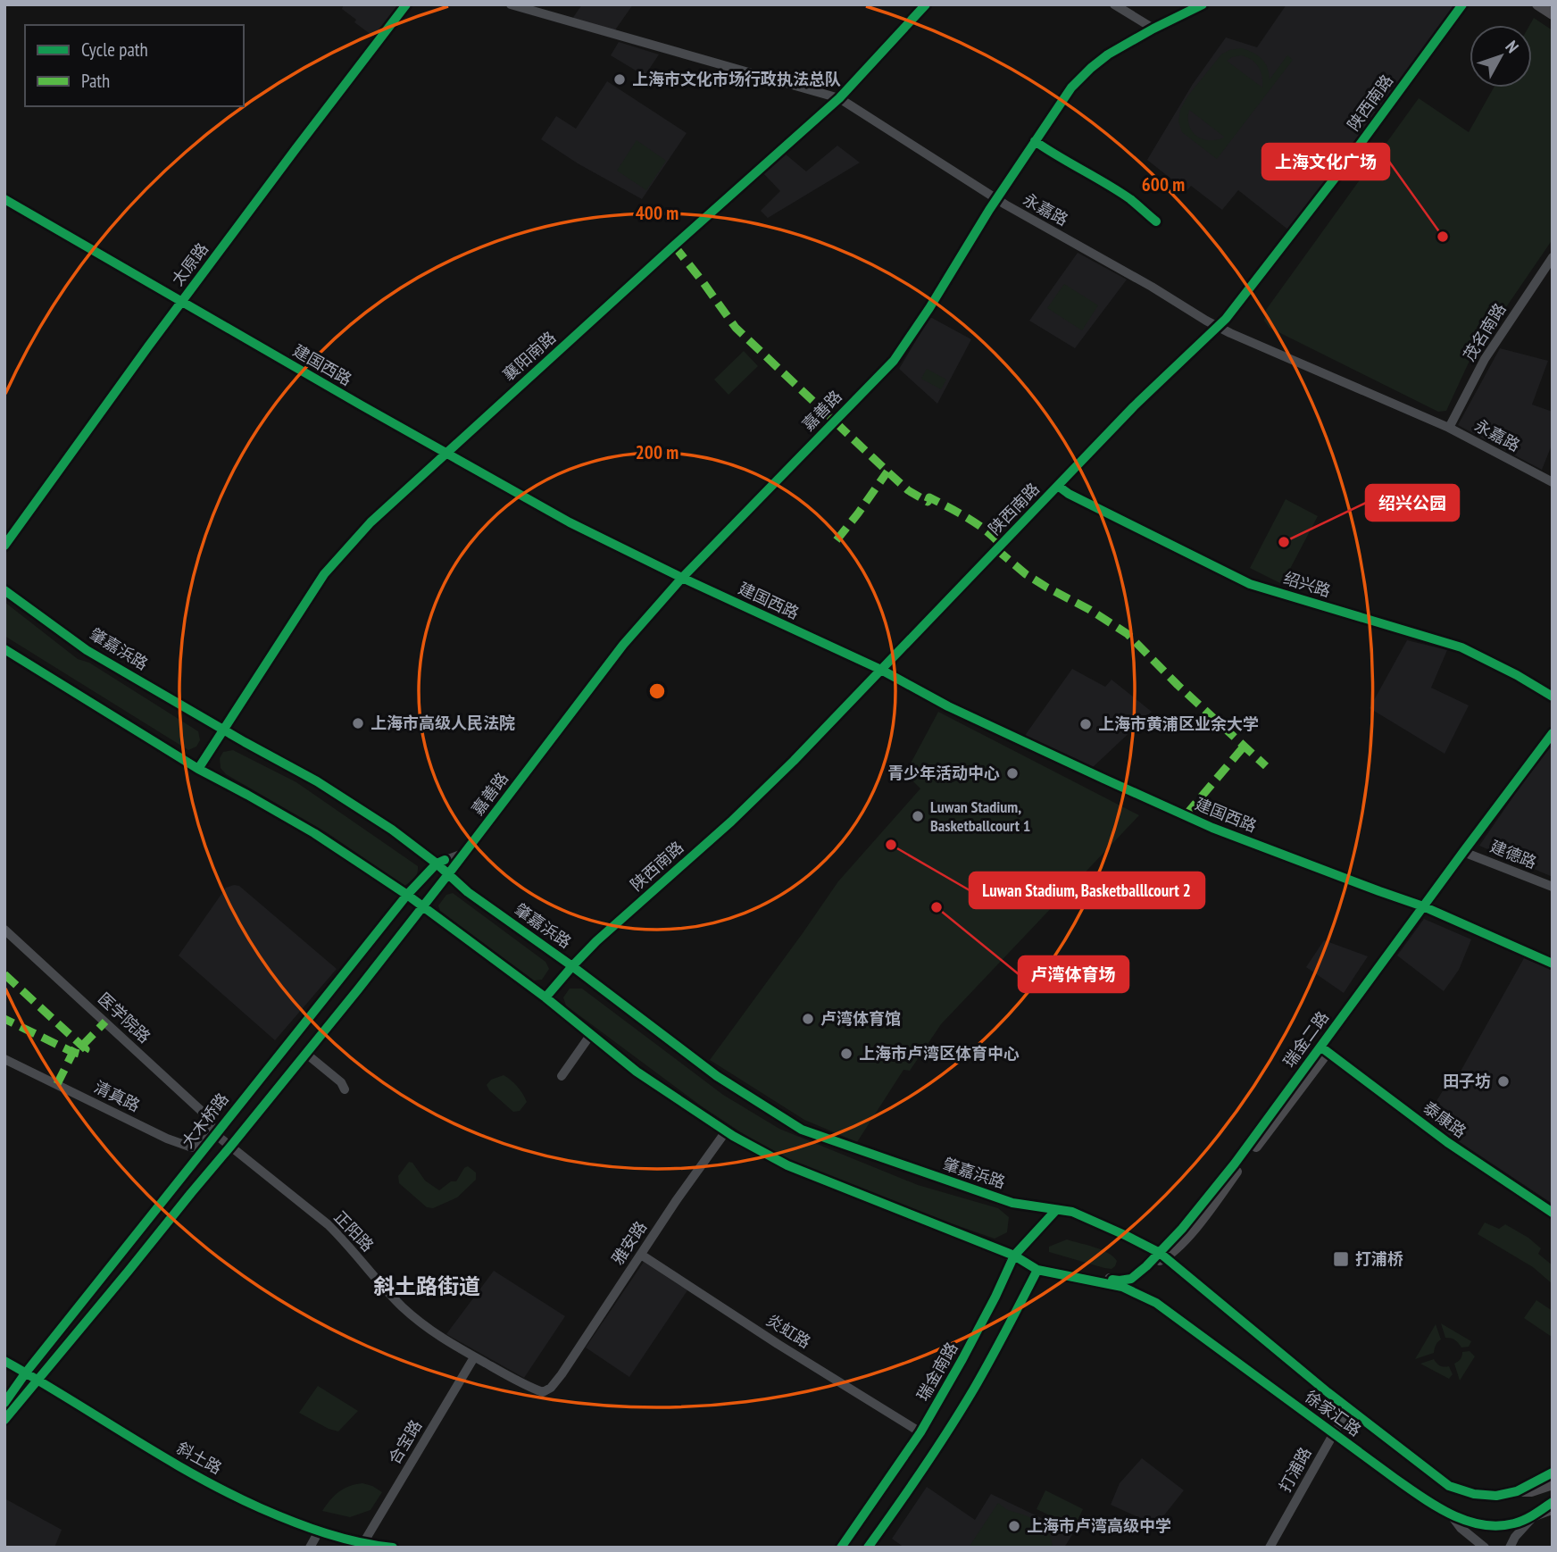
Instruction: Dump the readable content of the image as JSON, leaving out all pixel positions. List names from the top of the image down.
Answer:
{
  "streets": {
    "main road": [
      "陕西南路",
      "肇嘉浜路",
      "瑞金二路",
      "瑞金南路",
      "徐家汇路",
      "斜土路"
    ],
    "street": [
      "永嘉路",
      "太原路",
      "茂名南路",
      "襄阳南路",
      "建国西路",
      "嘉善路",
      "绍兴路",
      "建德路",
      "医学院路",
      "清真路",
      "泰康路",
      "大木桥路",
      "正阳路",
      "雅安路",
      "炎虹路",
      "合宝路",
      "打浦路"
    ]
  },
  "crossings": [
    ["陕西南路", "永嘉路"],
    ["陕西南路", "建国西路"],
    ["陕西南路", "绍兴路"],
    ["陕西南路", "肇嘉浜路"],
    ["永嘉路", "茂名南路"],
    ["永嘉路", "襄阳南路"],
    ["永嘉路", "嘉善路"],
    ["太原路", "建国西路"],
    ["襄阳南路", "建国西路"],
    ["襄阳南路", "肇嘉浜路"],
    ["建国西路", "嘉善路"],
    ["建国西路", "瑞金二路"],
    ["嘉善路", "肇嘉浜路"],
    ["肇嘉浜路", "瑞金二路"],
    ["肇嘉浜路", "大木桥路"],
    ["肇嘉浜路", "瑞金南路"],
    ["肇嘉浜路", "徐家汇路"],
    ["建德路", "瑞金二路"],
    ["医学院路", "清真路"],
    ["医学院路", "大木桥路"],
    ["医学院路", "正阳路"],
    ["瑞金二路", "泰康路"],
    ["瑞金二路", "徐家汇路"],
    ["清真路", "大木桥路"],
    ["清真路", "正阳路"],
    ["大木桥路", "正阳路"],
    ["大木桥路", "斜土路"],
    ["正阳路", "雅安路"],
    ["正阳路", "合宝路"],
    ["雅安路", "炎虹路"],
    ["炎虹路", "瑞金南路"],
    ["徐家汇路", "打浦路"],
    ["合宝路", "斜土路"]
  ],
  "districts": ["斜土路街道"],
  "places": {
    "other": [
      "上海市文化市场行政执法总队",
      "上海文化广场",
      "绍兴公园",
      "上海市高级人民法院",
      "上海市黄浦区业余大学",
      "青少年活动中心",
      "Luwan Stadium, Basketballcourt 1",
      "Luwan Stadium, Basketballlcourt 2",
      "卢湾体育场",
      "卢湾体育馆",
      "上海市卢湾区体育中心",
      "田子坊",
      "上海市卢湾高级中学"
    ],
    "transit": ["打浦桥"]
  },
  "legend": ["Cycle path", "Path"],
  "north": "top right",
  "rings": ["600 m", "400 m", "200 m"]
}
